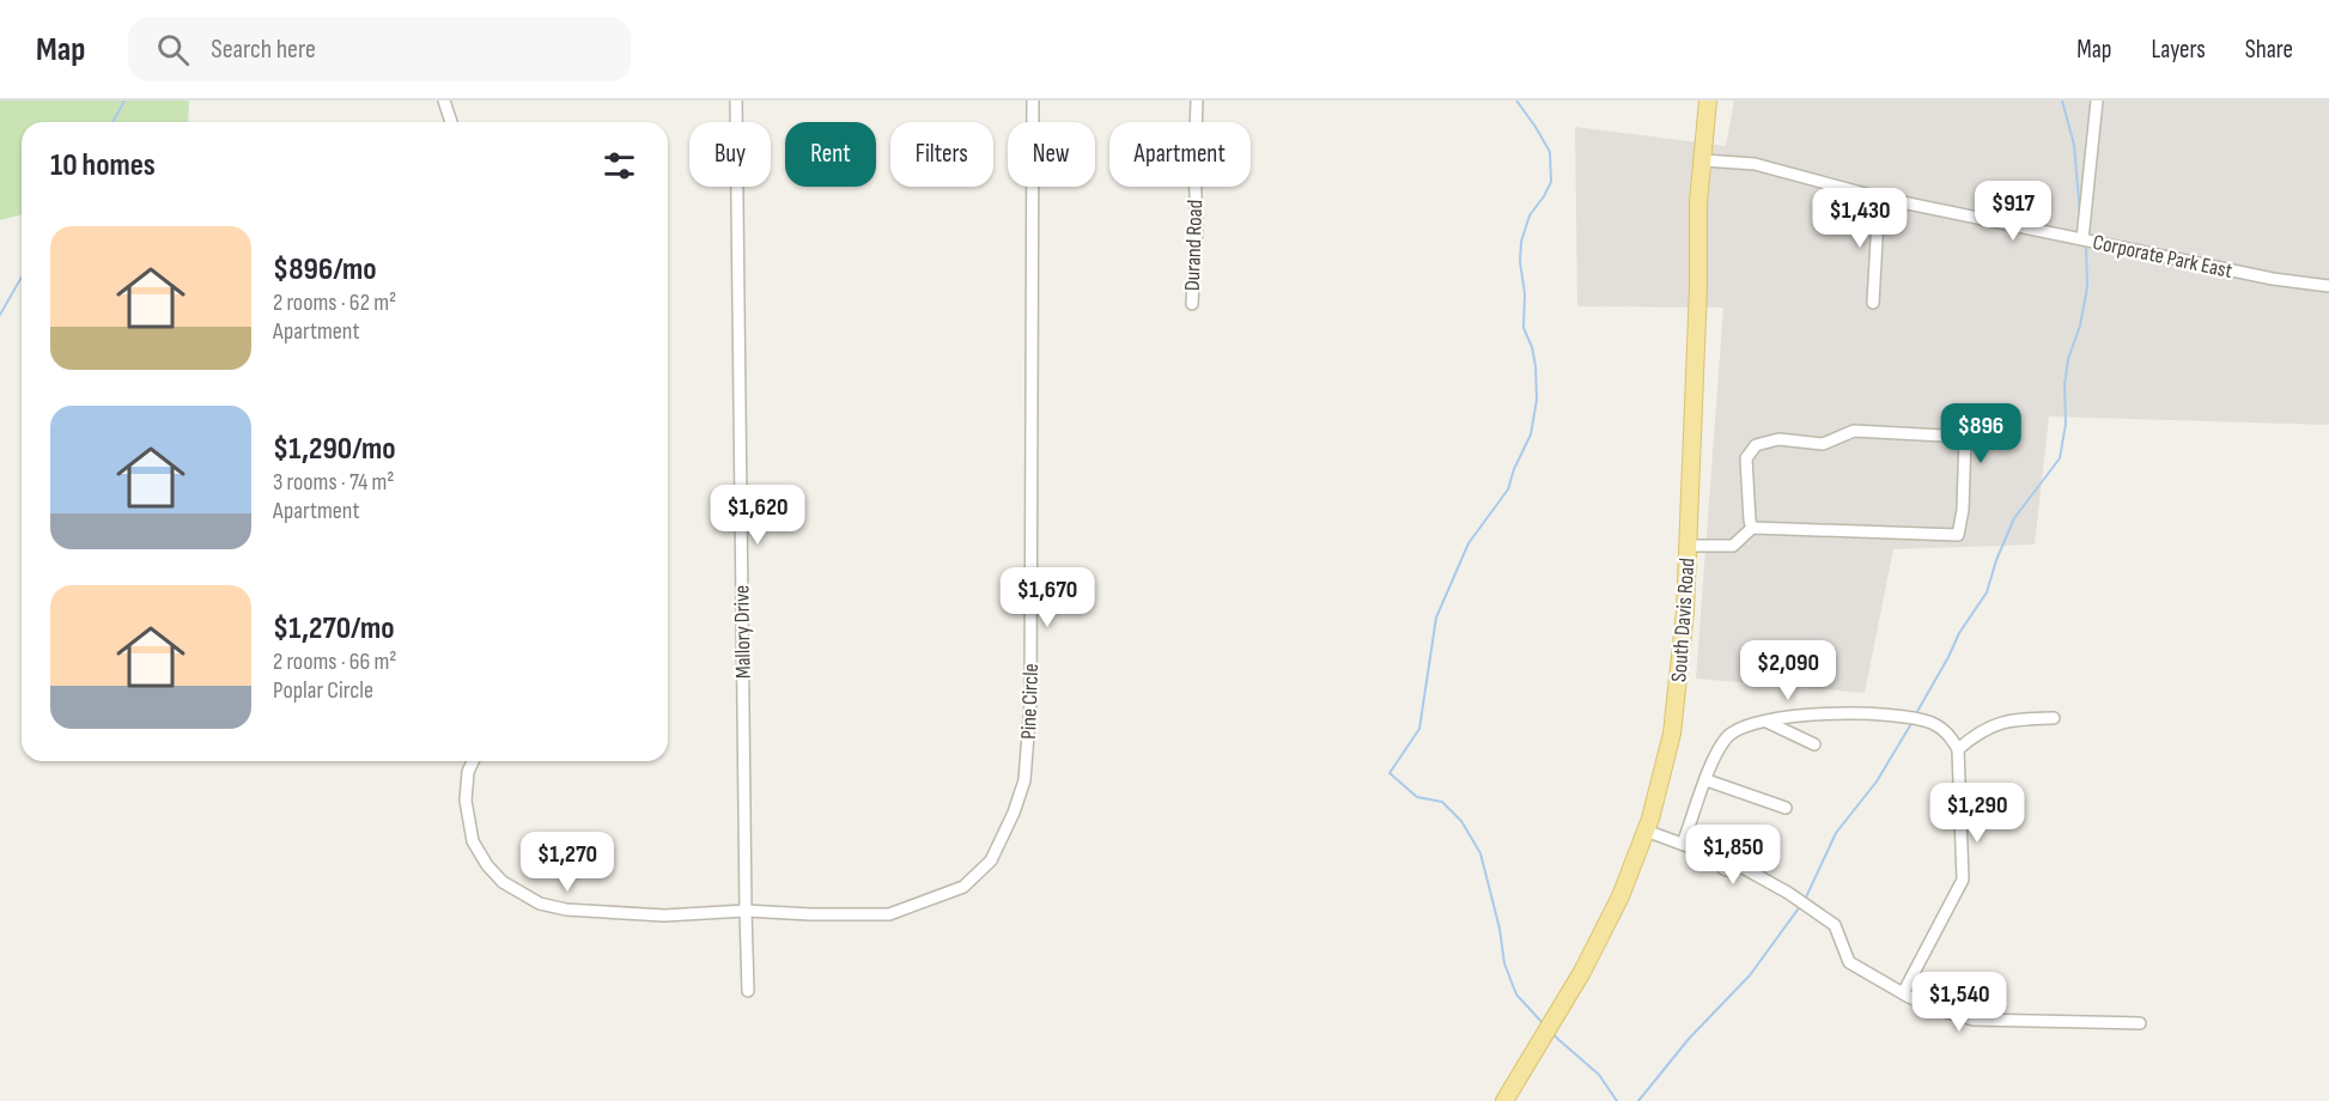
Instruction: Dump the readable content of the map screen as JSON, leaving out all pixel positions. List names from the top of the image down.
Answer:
{
  "streets": {
    "main road": ["South Davis Road"],
    "street": [
      "Durand Road",
      "Corporate Park East",
      "Mallory Drive",
      "Pine Circle"
    ]
  },
  "crossings": [
    ["Corporate Park East", "South Davis Road"],
    ["Mallory Drive", "Pine Circle"]
  ],
  "page": {
    "header": "Map",
    "search": "Search here",
    "nav": ["Map", "Layers", "Share"],
    "chip": [
      "Buy",
      "Rent",
      "Filters",
      "New",
      "Apartment"
    ],
    "heading": "10 homes",
    "price": [
      "$917",
      "$1,430",
      "$896",
      "$1,620",
      "$1,670",
      "$2,090",
      "$1,290",
      "$1,850",
      "$1,270",
      "$1,540"
    ],
    "list": [
      {
        "name": "$896/mo",
        "note": "2 rooms · 62 m² · Apartment"
      },
      {
        "name": "$1,290/mo",
        "note": "3 rooms · 74 m² · Apartment"
      },
      {
        "name": "$1,270/mo",
        "note": "2 rooms · 66 m² · Poplar Circle"
      }
    ]
  }
}
